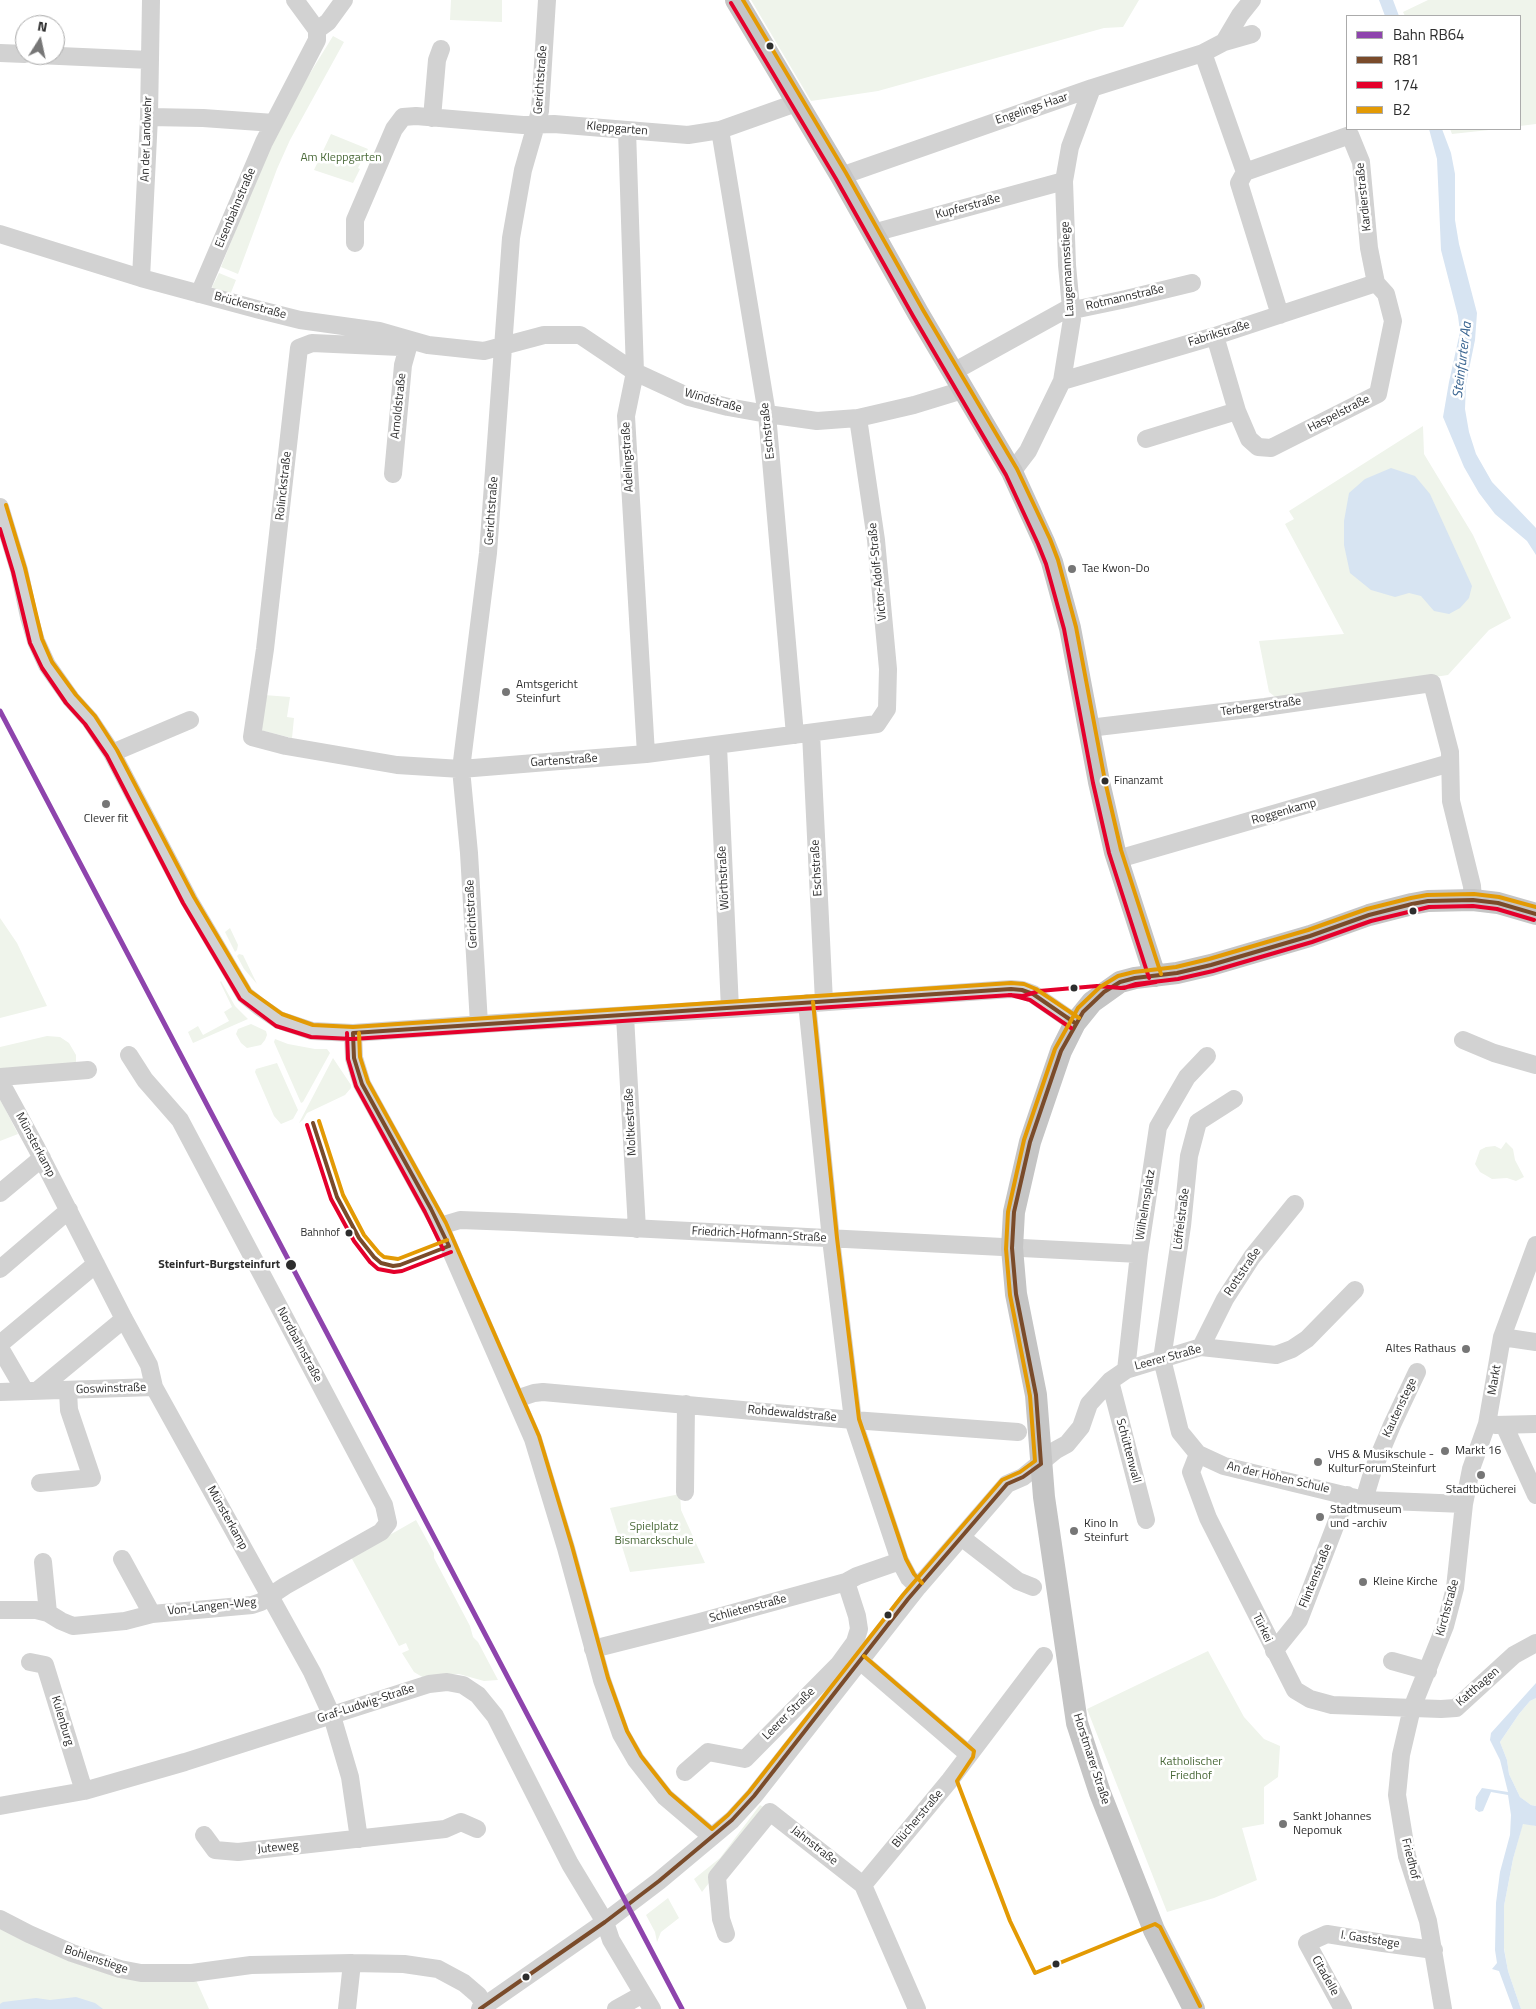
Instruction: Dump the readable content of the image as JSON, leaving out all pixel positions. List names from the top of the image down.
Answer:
{
  "streets": {
    "main road": ["Horstmarer Straße"],
    "street": [
      "Gerichtstraße",
      "Engelings Haar",
      "Kleppgarten",
      "An der Landwehr",
      "Kardierstraße",
      "Kupferstraße",
      "Eisenbahnstraße",
      "Laugemannsstiege",
      "Rotmannstraße",
      "Brückenstraße",
      "Fabrikstraße",
      "Windstraße",
      "Arnoldstraße",
      "Haspelstraße",
      "Eschstraße",
      "Adelingstraße",
      "Rolinckstraße",
      "Victor-Adolf-Straße",
      "Terbergerstraße",
      "Gartenstraße",
      "Roggenkamp",
      "Wörthstraße",
      "Moltkestraße",
      "Münsterkamp",
      "Wilhelmsplatz",
      "Löffelstraße",
      "Friedrich-Hofmann-Straße",
      "Rottstraße",
      "Nordbahnstraße",
      "Leerer Straße",
      "Markt",
      "Goswinstraße",
      "Kautenstege",
      "Rohdewaldstraße",
      "Schüttenwall",
      "An der Hohen Schule",
      "Flintenstraße",
      "Von-Langen-Weg",
      "Kirchstraße",
      "Schlietenstraße",
      "Türkei",
      "Katthagen",
      "Graf-Ludwig-Straße",
      "Kulenburg",
      "Blücherstraße",
      "Jahnstraße",
      "Juteweg",
      "Friedhof",
      "I. Gaststege",
      "Bohlenstiege",
      "Citadelle"
    ]
  },
  "crossings": [
    ["Gerichtstraße", "Kleppgarten"],
    ["Gerichtstraße", "Brückenstraße"],
    ["Gerichtstraße", "Windstraße"],
    ["Gerichtstraße", "Gartenstraße"],
    ["Engelings Haar", "Laugemannsstiege"],
    ["Kleppgarten", "Eschstraße"],
    ["Kleppgarten", "Adelingstraße"],
    ["An der Landwehr", "Brückenstraße"],
    ["Kardierstraße", "Fabrikstraße"],
    ["Kardierstraße", "Haspelstraße"],
    ["Kupferstraße", "Laugemannsstiege"],
    ["Eisenbahnstraße", "Brückenstraße"],
    ["Laugemannsstiege", "Rotmannstraße"],
    ["Laugemannsstiege", "Fabrikstraße"],
    ["Rotmannstraße", "Windstraße"],
    ["Brückenstraße", "Windstraße"],
    ["Brückenstraße", "Arnoldstraße"],
    ["Brückenstraße", "Rolinckstraße"],
    ["Fabrikstraße", "Haspelstraße"],
    ["Windstraße", "Eschstraße"],
    ["Windstraße", "Adelingstraße"],
    ["Windstraße", "Victor-Adolf-Straße"],
    ["Arnoldstraße", "Rolinckstraße"],
    ["Eschstraße", "Gartenstraße"],
    ["Eschstraße", "Friedrich-Hofmann-Straße"],
    ["Eschstraße", "Leerer Straße"],
    ["Eschstraße", "Rohdewaldstraße"],
    ["Eschstraße", "Schlietenstraße"],
    ["Adelingstraße", "Gartenstraße"],
    ["Rolinckstraße", "Gartenstraße"],
    ["Victor-Adolf-Straße", "Gartenstraße"],
    ["Terbergerstraße", "Roggenkamp"],
    ["Gartenstraße", "Wörthstraße"],
    ["Moltkestraße", "Friedrich-Hofmann-Straße"],
    ["Münsterkamp", "Nordbahnstraße"],
    ["Münsterkamp", "Goswinstraße"],
    ["Münsterkamp", "Von-Langen-Weg"],
    ["Münsterkamp", "Graf-Ludwig-Straße"],
    ["Wilhelmsplatz", "Friedrich-Hofmann-Straße"],
    ["Wilhelmsplatz", "Leerer Straße"],
    ["Löffelstraße", "Leerer Straße"],
    ["Löffelstraße", "An der Hohen Schule"],
    ["Friedrich-Hofmann-Straße", "Horstmarer Straße"],
    ["Rottstraße", "Leerer Straße"],
    ["Nordbahnstraße", "Von-Langen-Weg"],
    ["Leerer Straße", "Schüttenwall"],
    ["Leerer Straße", "An der Hohen Schule"],
    ["Leerer Straße", "Schlietenstraße"],
    ["Leerer Straße", "Graf-Ludwig-Straße"],
    ["Leerer Straße", "Horstmarer Straße"],
    ["Leerer Straße", "Bohlenstiege"],
    ["Markt", "An der Hohen Schule"],
    ["Markt", "Kirchstraße"],
    ["Kautenstege", "An der Hohen Schule"],
    ["An der Hohen Schule", "Flintenstraße"],
    ["An der Hohen Schule", "Kirchstraße"],
    ["An der Hohen Schule", "Türkei"],
    ["Flintenstraße", "Türkei"],
    ["Kirchstraße", "Türkei"],
    ["Kirchstraße", "Katthagen"],
    ["Kirchstraße", "Friedhof"],
    ["Türkei", "Katthagen"],
    ["Türkei", "Friedhof"],
    ["Katthagen", "Friedhof"],
    ["Graf-Ludwig-Straße", "Kulenburg"],
    ["Blücherstraße", "Jahnstraße"],
    ["Friedhof", "I. Gaststege"],
    ["I. Gaststege", "Citadelle"]
  ],
  "water": ["Steinfurter Aa"],
  "parks": ["Am Kleppgarten", "Spielplatz Bismarckschule", "Katholischer Friedhof"],
  "places": [
    "Tae Kwon-Do",
    "Amtsgericht Steinfurt",
    "Finanzamt",
    "Clever fit",
    "Bahnhof",
    "Steinfurt-Burgsteinfurt",
    "Altes Rathaus",
    "Markt 16",
    "VHS & Musikschule - KulturForumSteinfurt",
    "Stadtbücherei",
    "Stadtmuseum und -archiv",
    "Kino In Steinfurt",
    "Kleine Kirche",
    "Sankt Johannes Nepomuk"
  ],
  "lines": [
    "transit line B2",
    "transit line 174",
    "rail line RB64",
    "transit line R81"
  ],
  "legend": [
    "Bahn RB64",
    "R81",
    "174",
    "B2"
  ],
  "north": "top"
}
